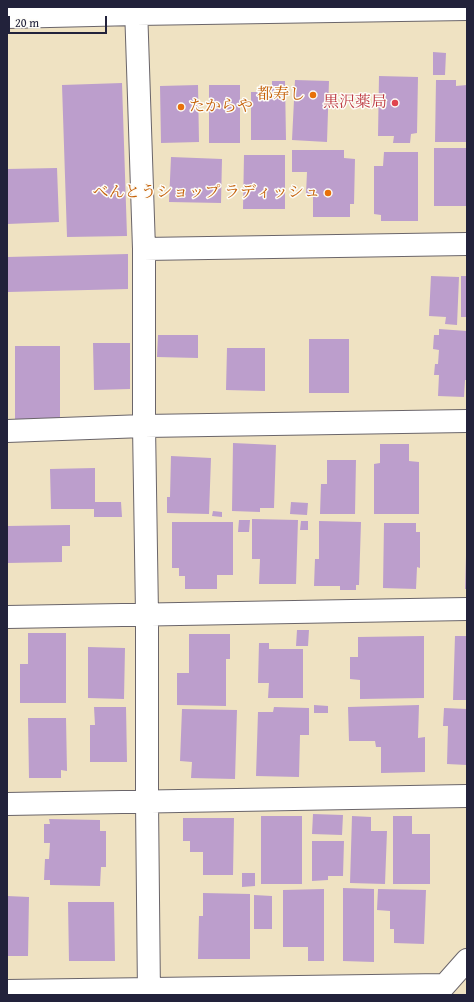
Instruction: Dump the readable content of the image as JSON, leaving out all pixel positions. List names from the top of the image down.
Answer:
{
  "places": [
    "都寿し",
    "黒沢薬局",
    "たからや",
    "べんとうショップ ラディッシュ"
  ],
  "scale_bar": "20 m"
}
